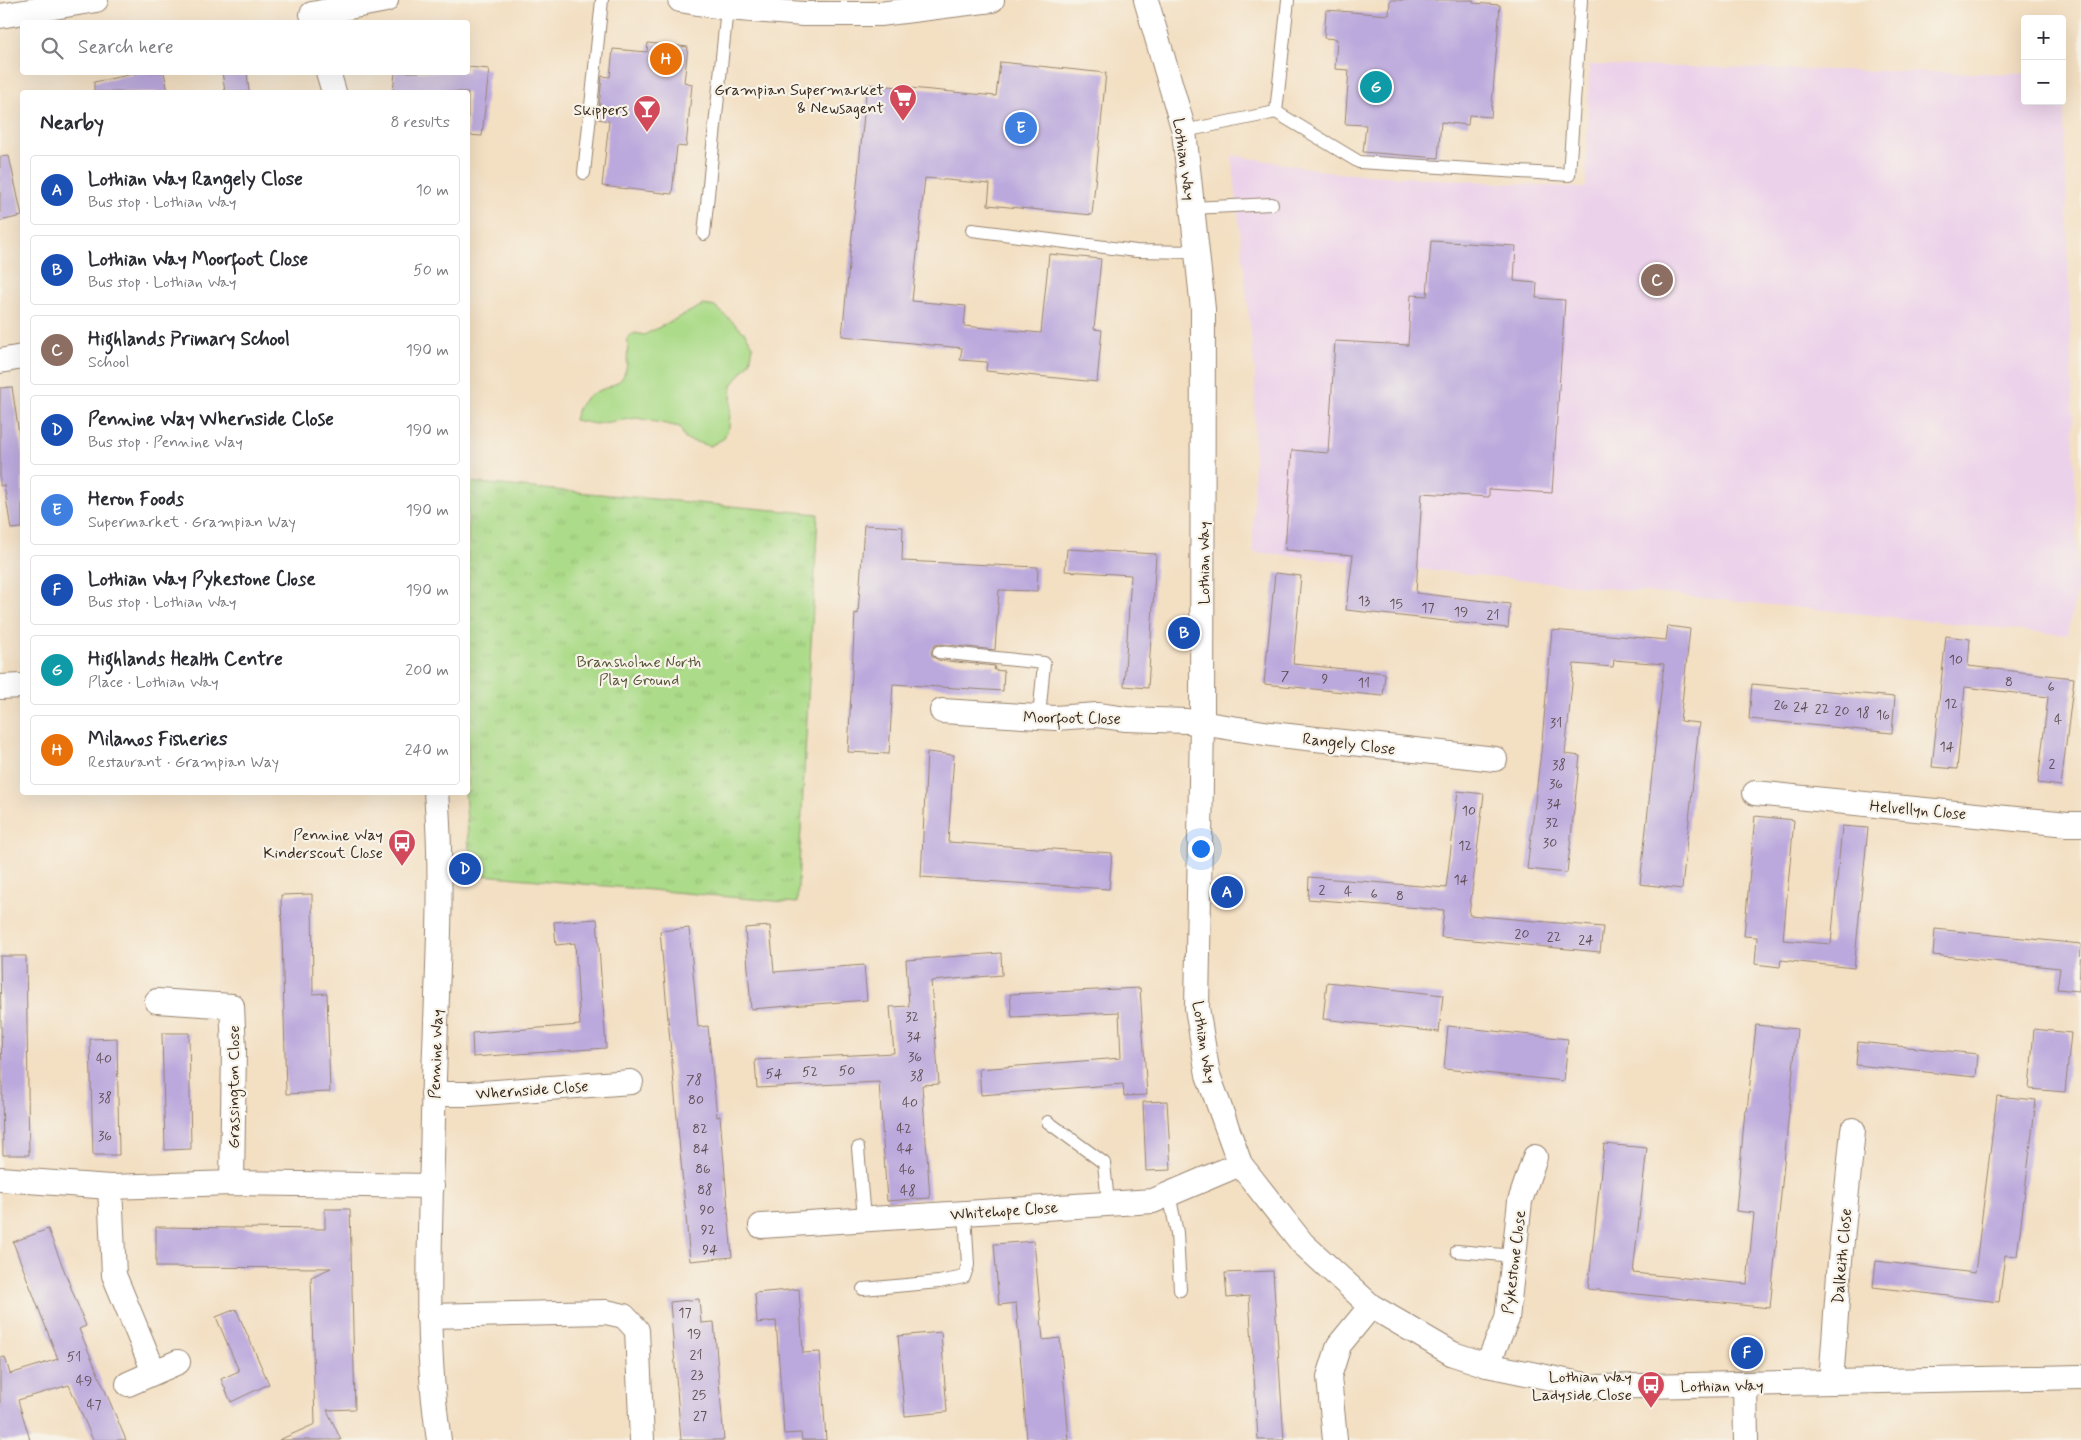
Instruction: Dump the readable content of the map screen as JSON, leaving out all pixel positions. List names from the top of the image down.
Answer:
{
  "streets": {
    "street": [
      "Lothian Way",
      "Moorfoot Close",
      "Rangely Close",
      "Helvellyn Close",
      "Pennine Way",
      "Grassington Close",
      "Whernside Close",
      "Whitehope Close",
      "Dalkeith Close",
      "Pykestone Close"
    ]
  },
  "crossings": [
    ["Lothian Way", "Moorfoot Close"],
    ["Lothian Way", "Rangely Close"],
    ["Lothian Way", "Whitehope Close"],
    ["Lothian Way", "Dalkeith Close"],
    ["Lothian Way", "Pykestone Close"],
    ["Moorfoot Close", "Rangely Close"],
    ["Pennine Way", "Whernside Close"]
  ],
  "parks": ["Bransholme North Play Ground"],
  "places": {
    "supermarket": ["Grampian Supermarket & Newsagent"],
    "bar": ["Skippers"],
    "bus stop": ["Pennine Way Kinderscout Close", "Lothian Way Ladyside Close"]
  },
  "house_numbers": [
    "13",
    "15",
    "17",
    "19",
    "21",
    "10",
    "7",
    "9",
    "8",
    "11",
    "6",
    "12",
    "26",
    "24",
    "22",
    "20",
    "18",
    "16",
    "4",
    "31",
    "14",
    "2",
    "38",
    "36",
    "34",
    "10",
    "32",
    "30",
    "12",
    "14",
    "2",
    "4",
    "6",
    "8",
    "20",
    "22",
    "24",
    "32",
    "34",
    "36",
    "40",
    "50",
    "52",
    "54",
    "38",
    "78",
    "38",
    "80",
    "40",
    "82",
    "42",
    "36",
    "84",
    "44",
    "86",
    "46",
    "88",
    "48",
    "90",
    "92",
    "94",
    "17",
    "19",
    "21",
    "51",
    "23",
    "49",
    "25",
    "47",
    "27"
  ],
  "page": {
    "map_buttons": ["+", "−"],
    "search": "Search here",
    "pins": [
      "H",
      "G",
      "E",
      "C",
      "B",
      "D",
      "A",
      "F"
    ],
    "heading": ["Nearby", "8 results"],
    "list": [
      {
        "mark": "A",
        "name": "Lothian Way Rangely Close",
        "note": "Bus stop · Lothian Way",
        "value": "10 m"
      },
      {
        "mark": "B",
        "name": "Lothian Way Moorfoot Close",
        "note": "Bus stop · Lothian Way",
        "value": "50 m"
      },
      {
        "mark": "C",
        "name": "Highlands Primary School",
        "note": "School",
        "value": "190 m"
      },
      {
        "mark": "D",
        "name": "Pennine Way Whernside Close",
        "note": "Bus stop · Pennine Way",
        "value": "190 m"
      },
      {
        "mark": "E",
        "name": "Heron Foods",
        "note": "Supermarket · Grampian Way",
        "value": "190 m"
      },
      {
        "mark": "F",
        "name": "Lothian Way Pykestone Close",
        "note": "Bus stop · Lothian Way",
        "value": "190 m"
      },
      {
        "mark": "G",
        "name": "Highlands Health Centre",
        "note": "Place · Lothian Way",
        "value": "200 m"
      },
      {
        "mark": "H",
        "name": "Milanos Fisheries",
        "note": "Restaurant · Grampian Way",
        "value": "240 m"
      }
    ]
  }
}
